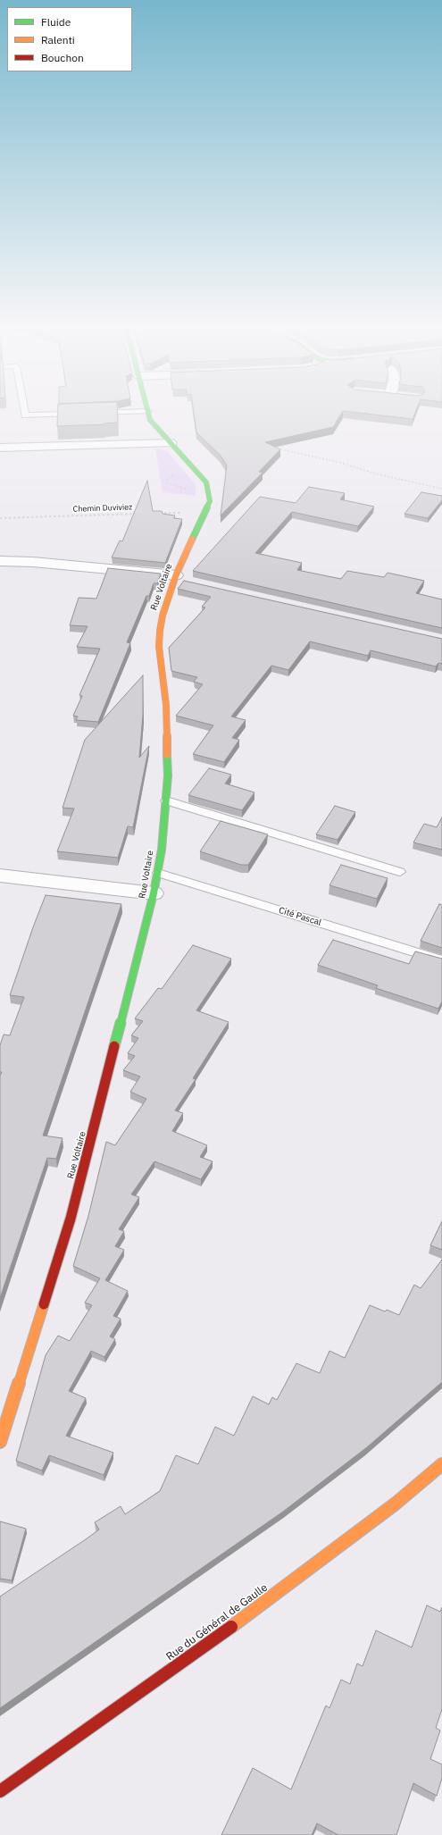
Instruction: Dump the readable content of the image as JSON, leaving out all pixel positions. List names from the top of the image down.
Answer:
{
  "streets": {
    "street": ["Rue Voltaire", "Rue du Général de Gaulle"],
    "lane": ["Cité Pascal"],
    "path": ["Chemin Duviviez"]
  },
  "crossings": [
    ["Rue Voltaire", "Cité Pascal"]
  ],
  "legend": ["Fluide", "Ralenti", "Bouchon"]
}
